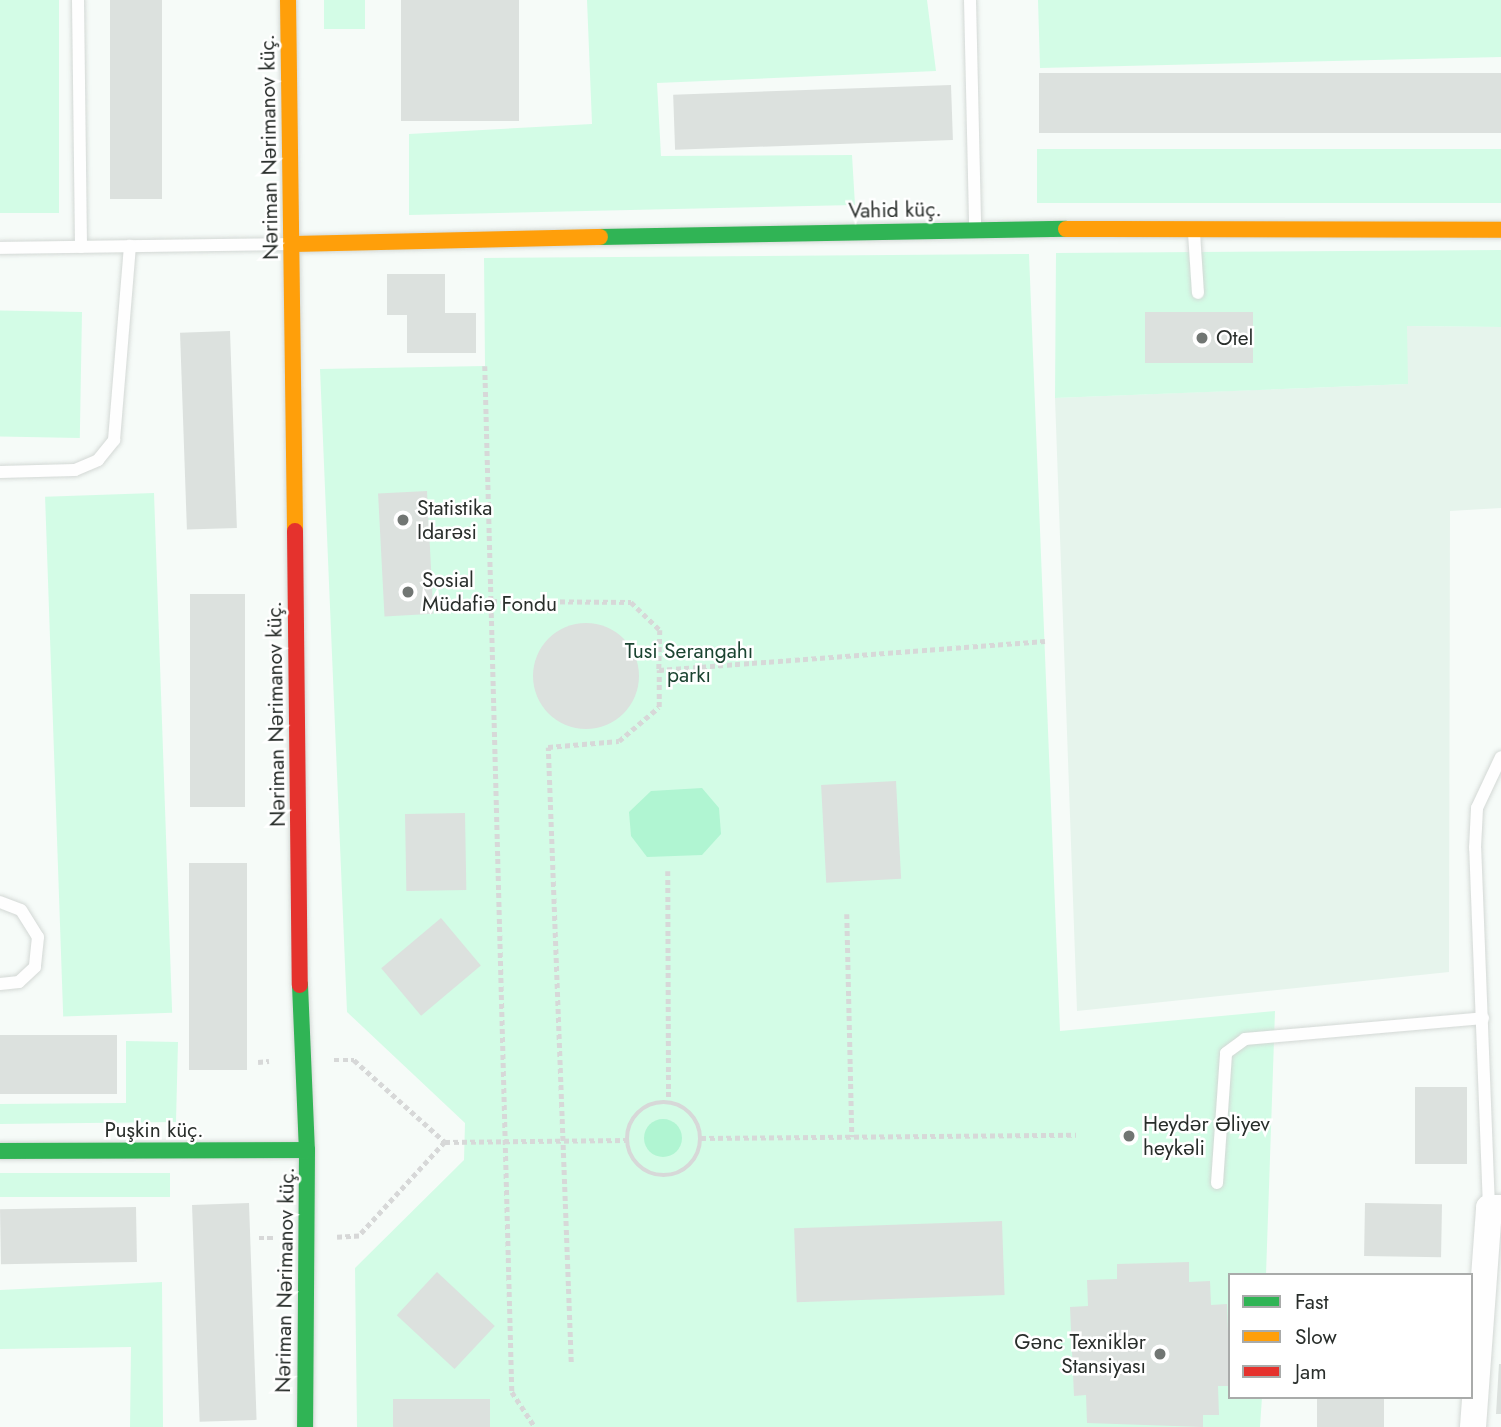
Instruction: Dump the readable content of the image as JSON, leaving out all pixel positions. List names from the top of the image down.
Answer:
{
  "streets": {
    "street": ["Nəriman Nərimanov küç.", "Vahid küç.", "Puşkin küç."]
  },
  "crossings": [
    ["Nəriman Nərimanov küç.", "Vahid küç."],
    ["Nəriman Nərimanov küç.", "Puşkin küç."]
  ],
  "parks": ["Tusi Serangahı parkı"],
  "places": [
    "Otel",
    "Statistika Idarəsi",
    "Sosial Müdafiə Fondu",
    "Heydər Əliyev heykəli",
    "Gənc Texniklər Stansiyası"
  ],
  "legend": ["Fast", "Slow", "Jam"]
}
